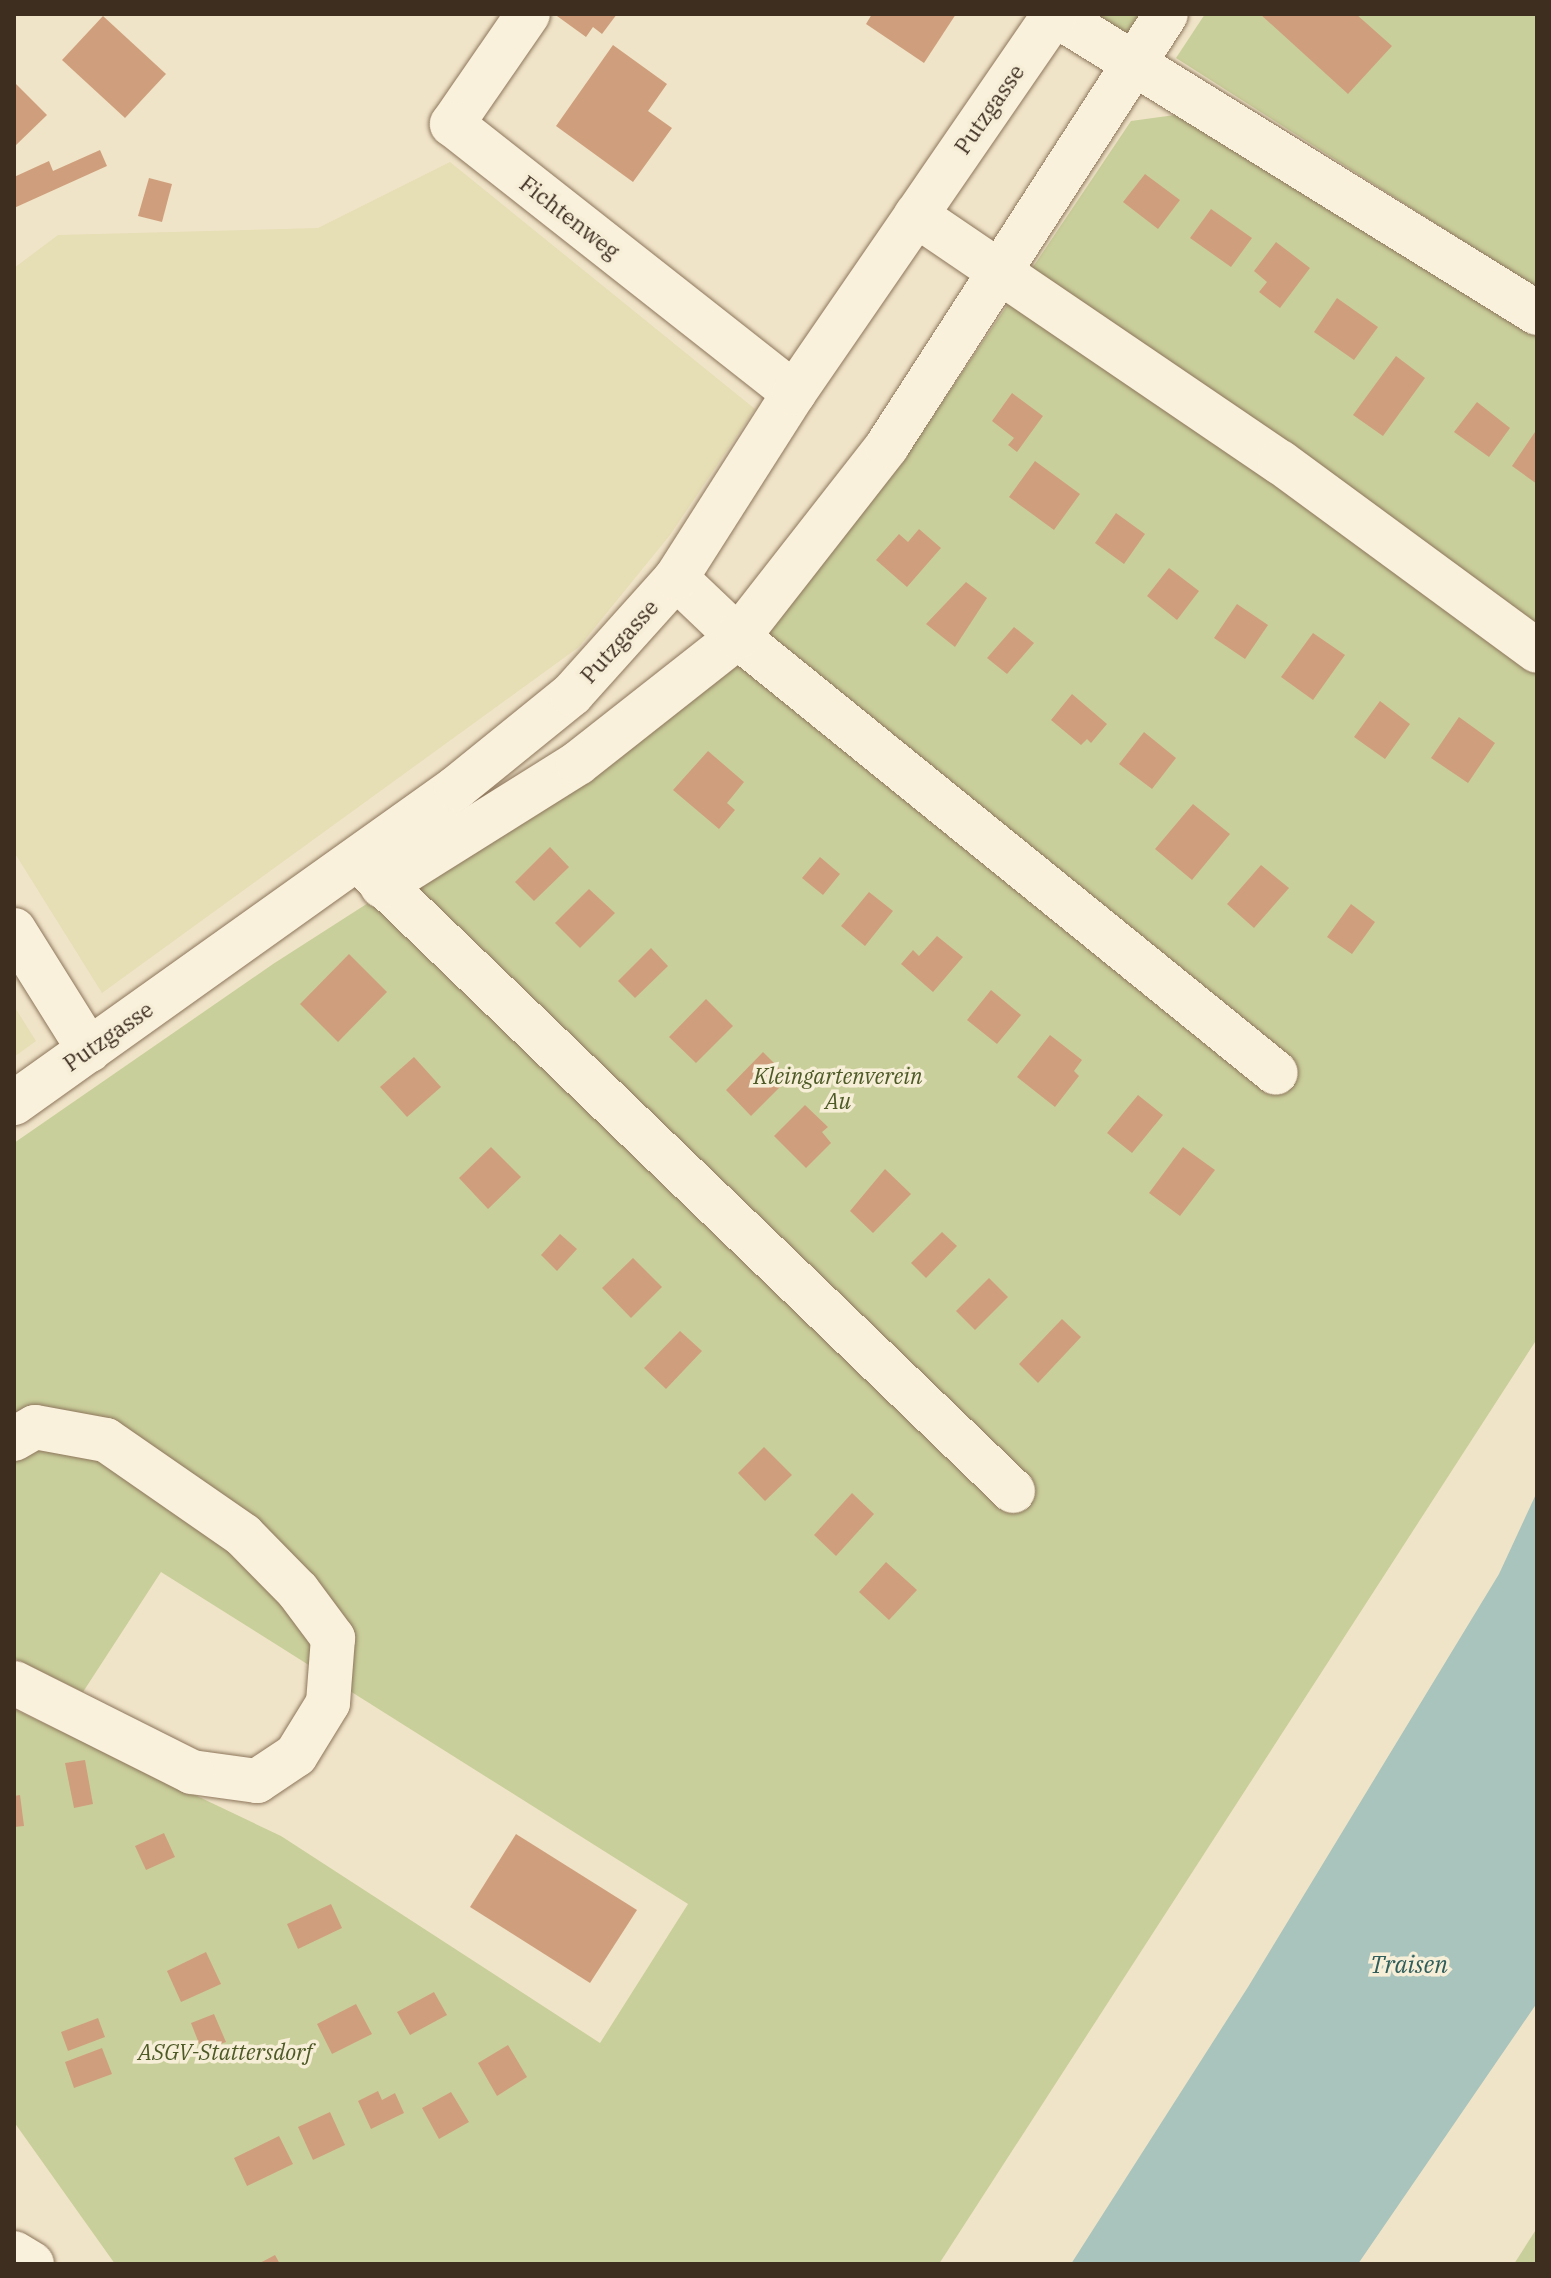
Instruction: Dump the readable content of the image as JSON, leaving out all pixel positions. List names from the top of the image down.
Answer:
{
  "streets": {
    "street": ["Putzgasse", "Fichtenweg"]
  },
  "crossings": [
    ["Putzgasse", "Fichtenweg"]
  ],
  "water": ["Traisen"],
  "parks": ["Kleingartenverein Au", "ASGV-Stattersdorf"]
}
